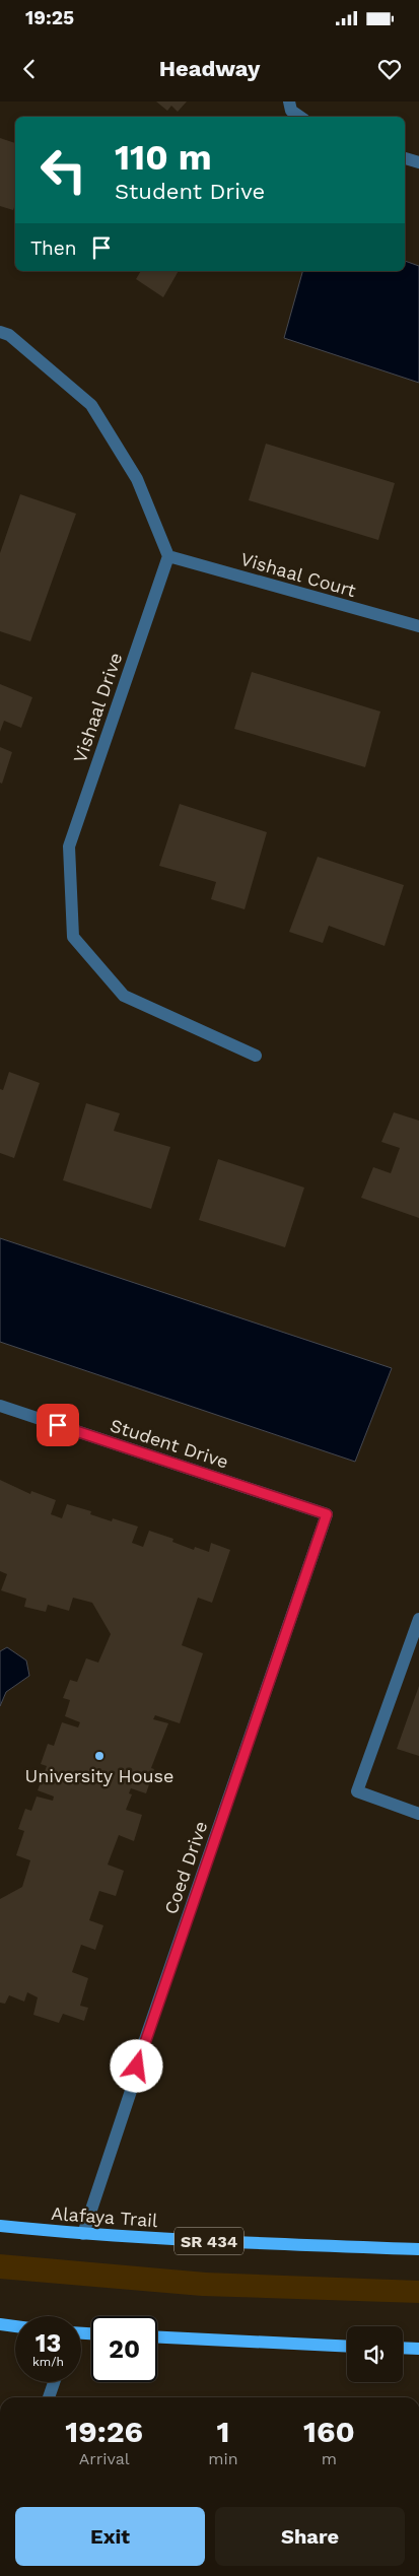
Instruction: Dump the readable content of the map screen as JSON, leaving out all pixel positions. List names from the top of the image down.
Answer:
{
  "streets": {
    "main road": ["Alafaya Trail", "SR 434"],
    "street": [
      "Vishaal Court",
      "Vishaal Drive",
      "Student Drive",
      "Coed Drive"
    ]
  },
  "crossings": [
    ["Vishaal Court", "Vishaal Drive"],
    ["Student Drive", "Coed Drive"],
    ["Coed Drive", "Alafaya Trail"]
  ],
  "places": ["University House"],
  "page": {
    "status": "19:25",
    "header": "Headway",
    "turn": ["110 m", "Student Drive"],
    "then": "Then",
    "speed": "13 km/h",
    "limit": "20",
    "eta": [
      "19:26",
      "Arrival",
      "1",
      "min",
      "160",
      "m"
    ],
    "buttons": ["Exit", "Share"]
  }
}
